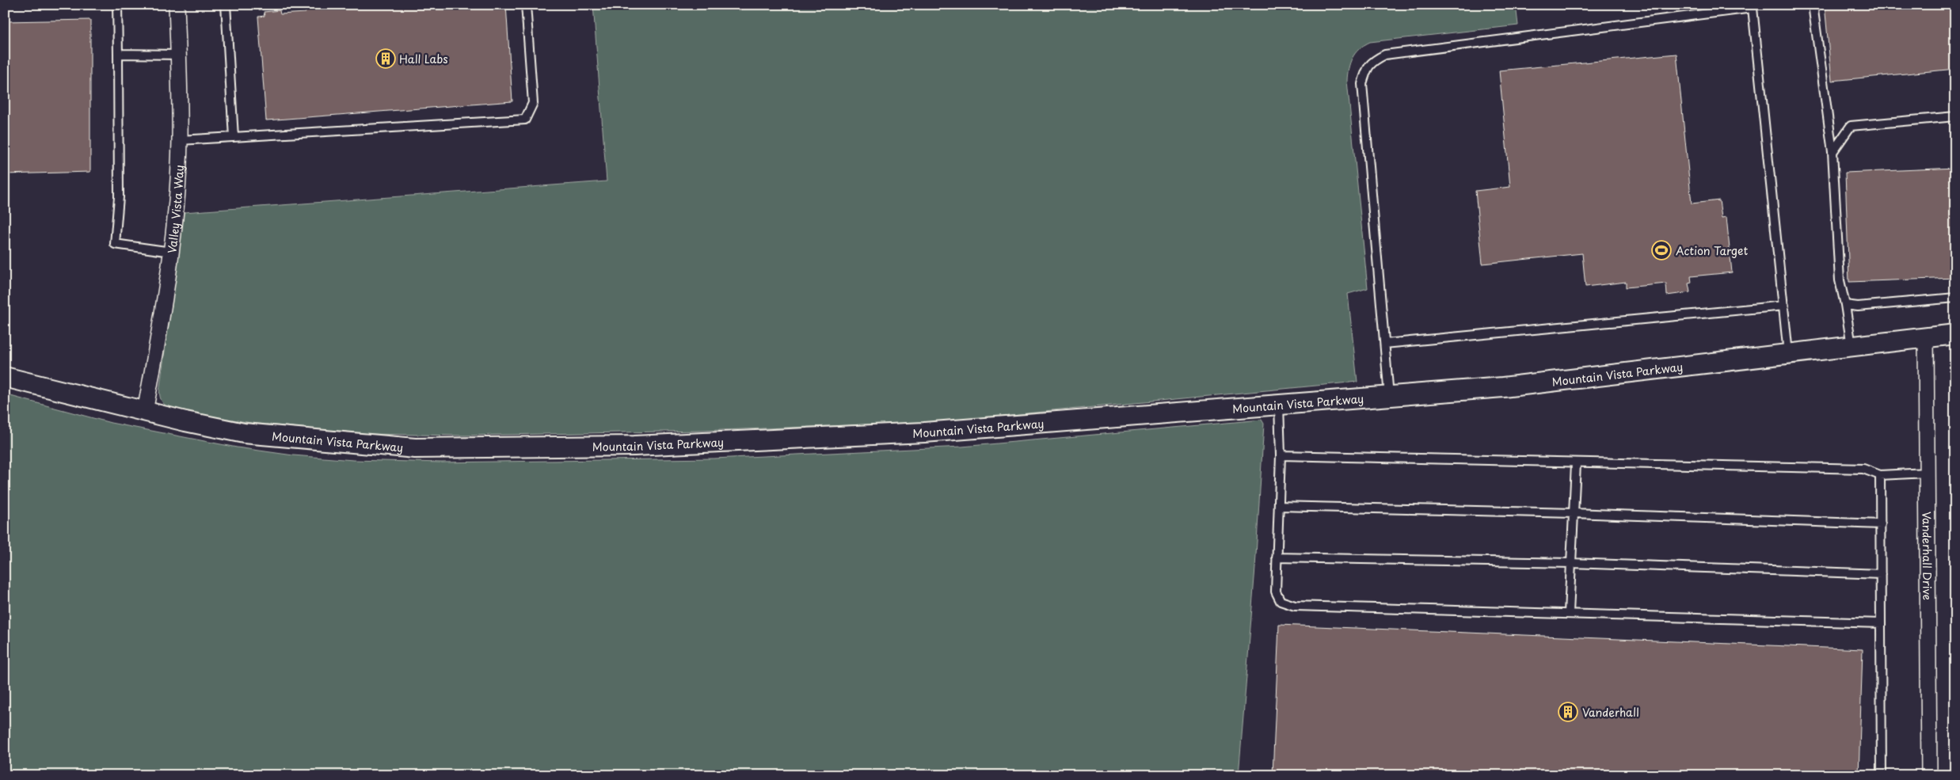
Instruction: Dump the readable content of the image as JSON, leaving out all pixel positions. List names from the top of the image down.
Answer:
{
  "streets": {
    "street": ["Valley Vista Way", "Mountain Vista Parkway", "Vanderhall Drive"]
  },
  "crossings": [
    ["Valley Vista Way", "Mountain Vista Parkway"],
    ["Mountain Vista Parkway", "Vanderhall Drive"]
  ],
  "places": {
    "building": ["Hall Labs", "Vanderhall"],
    "sports": ["Action Target"]
  }
}
